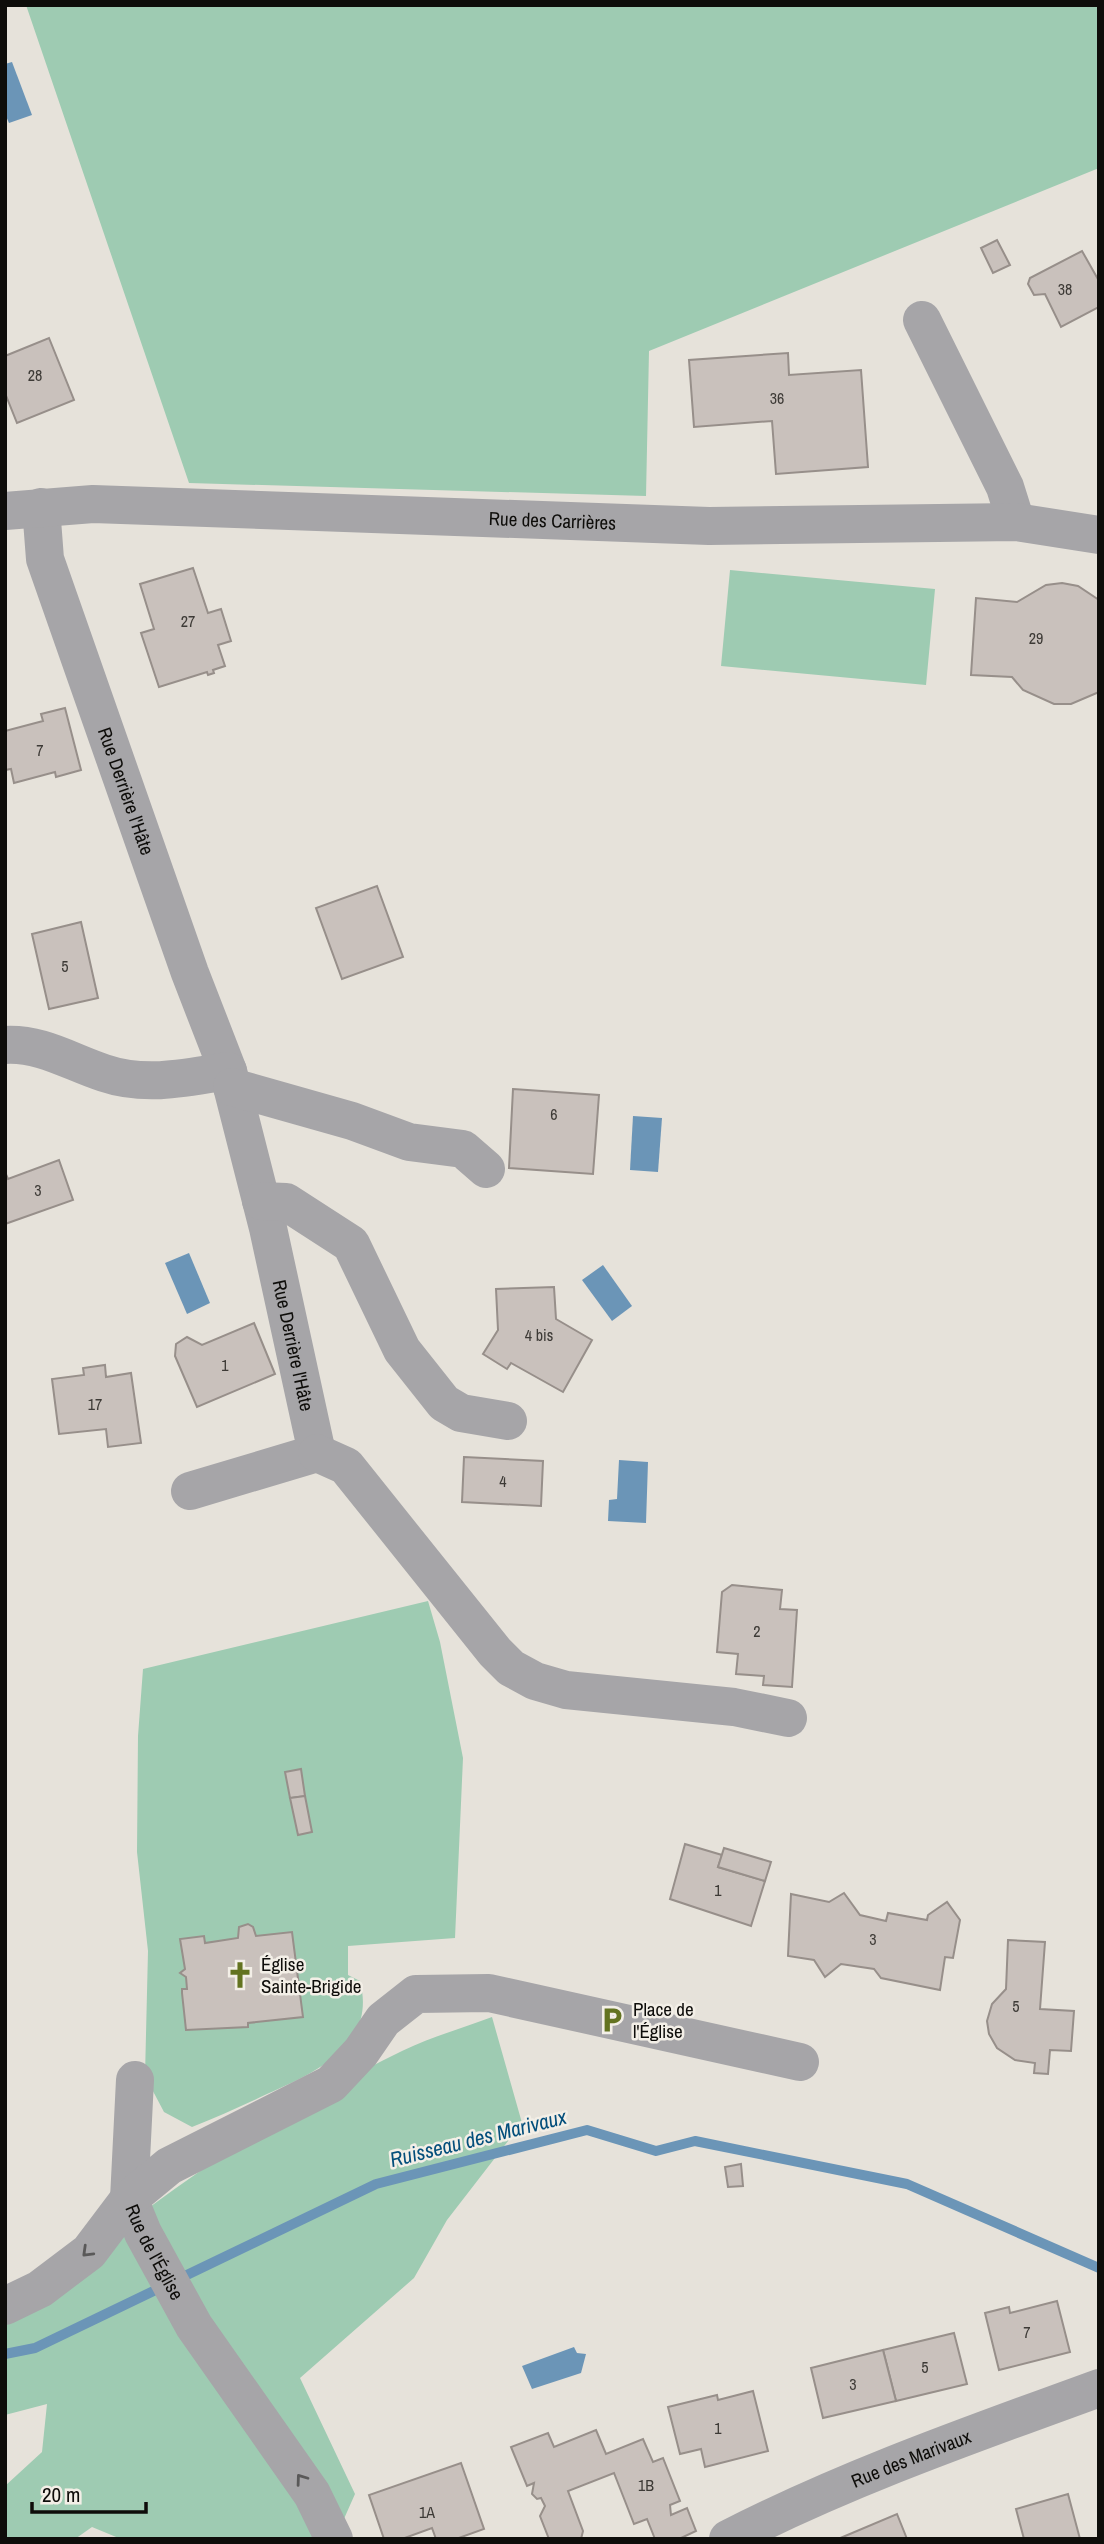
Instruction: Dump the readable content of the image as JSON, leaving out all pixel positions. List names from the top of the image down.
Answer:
{
  "streets": {
    "street": [
      "Rue des Carrières",
      "Rue Derrière l'Hâte",
      "Rue de l'Église",
      "Rue des Marivaux"
    ]
  },
  "crossings": [
    ["Rue des Carrières", "Rue Derrière l'Hâte"]
  ],
  "water": ["Ruisseau des Marivaux"],
  "places": {
    "church": ["Église Sainte-Brigide"],
    "parking": ["Place de l'Église"]
  },
  "house_numbers": [
    "38",
    "28",
    "36",
    "27",
    "29",
    "7",
    "5",
    "6",
    "3",
    "4 bis",
    "1",
    "17",
    "4",
    "2",
    "1",
    "3",
    "5",
    "7",
    "5",
    "3",
    "1",
    "1B",
    "1A"
  ],
  "scale_bar": "20 m"
}
